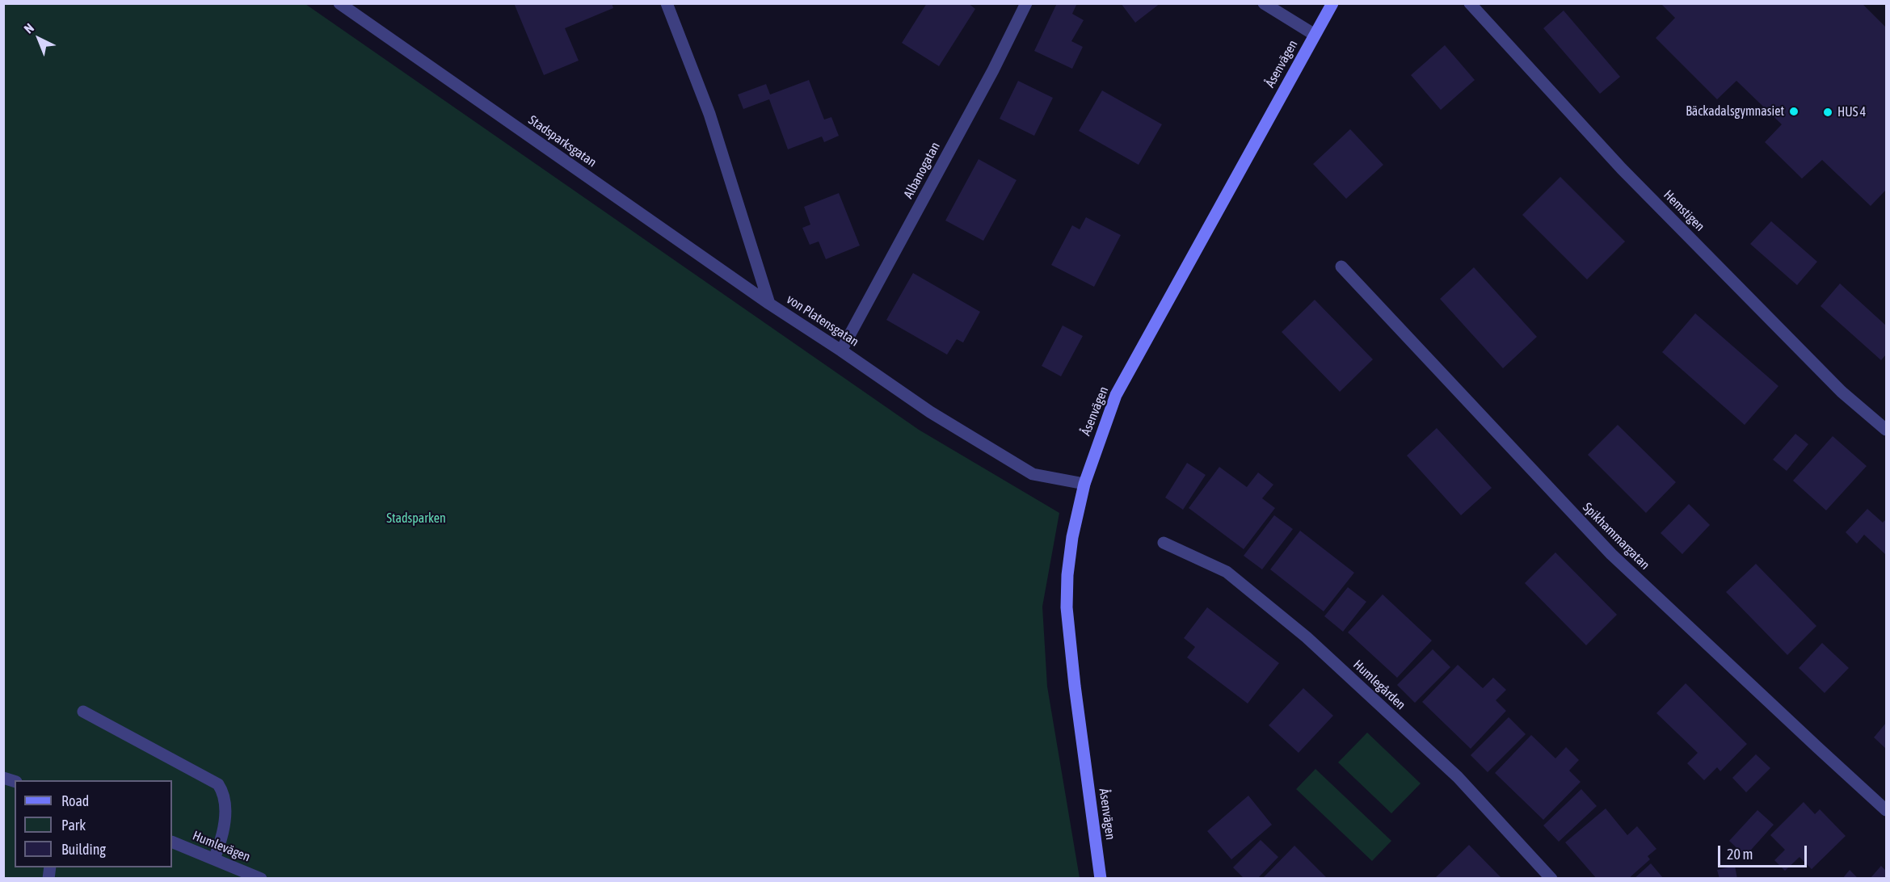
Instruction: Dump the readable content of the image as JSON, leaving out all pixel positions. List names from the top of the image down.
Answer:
{
  "streets": {
    "street": [
      "Åsenvägen",
      "Stadsparksgatan",
      "Albanogatan",
      "Hemstigen",
      "von Platensgatan",
      "Spikhammargatan",
      "Humlegården",
      "Humlevägen"
    ]
  },
  "crossings": [
    ["Åsenvägen", "von Platensgatan"],
    ["Stadsparksgatan", "von Platensgatan"],
    ["Albanogatan", "von Platensgatan"]
  ],
  "parks": ["Stadsparken"],
  "places": ["Bäckadalsgymnasiet", "HUS 4"],
  "legend": ["Road", "Park", "Building"],
  "scale_bar": "20 m",
  "north": "top left"
}
